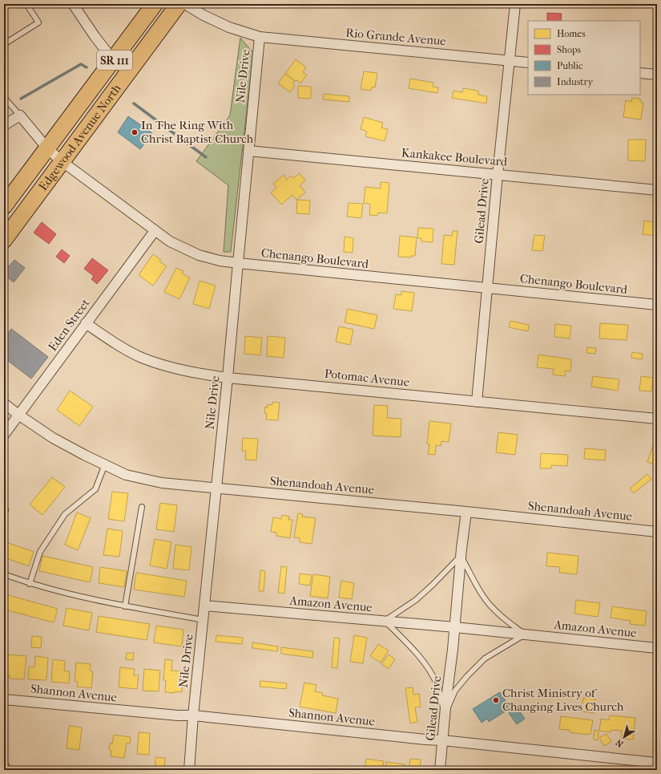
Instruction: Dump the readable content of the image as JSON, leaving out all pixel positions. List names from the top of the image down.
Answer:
{
  "streets": {
    "main road": ["SR 111", "Edgewood Avenue North"],
    "street": [
      "Rio Grande Avenue",
      "Nile Drive",
      "Kankakee Boulevard",
      "Gilead Drive",
      "Chenango Boulevard",
      "Eden Street",
      "Potomac Avenue",
      "Shenandoah Avenue",
      "Amazon Avenue",
      "Shannon Avenue"
    ]
  },
  "crossings": [
    ["Rio Grande Avenue", "Nile Drive"],
    ["Rio Grande Avenue", "Gilead Drive"],
    ["Nile Drive", "Kankakee Boulevard"],
    ["Nile Drive", "Chenango Boulevard"],
    ["Nile Drive", "Potomac Avenue"],
    ["Nile Drive", "Shenandoah Avenue"],
    ["Nile Drive", "Amazon Avenue"],
    ["Nile Drive", "Shannon Avenue"],
    ["Edgewood Avenue North", "Chenango Boulevard"],
    ["Kankakee Boulevard", "Gilead Drive"],
    ["Gilead Drive", "Chenango Boulevard"],
    ["Gilead Drive", "Potomac Avenue"],
    ["Gilead Drive", "Amazon Avenue"],
    ["Gilead Drive", "Shannon Avenue"],
    ["Chenango Boulevard", "Eden Street"],
    ["Eden Street", "Potomac Avenue"],
    ["Eden Street", "Shenandoah Avenue"]
  ],
  "places": ["In The Ring With Christ Baptist Church", "Christ Ministry of Changing Lives Church"],
  "legend": [
    "Homes",
    "Shops",
    "Public",
    "Industry"
  ],
  "north": "bottom left"
}
